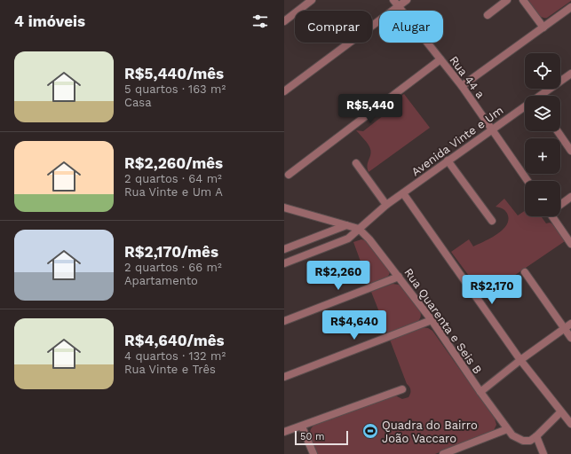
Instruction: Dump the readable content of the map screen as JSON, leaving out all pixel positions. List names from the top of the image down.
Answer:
{
  "streets": {
    "street": ["Rua 44 a", "Avenida Vinte e Um", "Rua Quarenta e Seis B"]
  },
  "crossings": [
    ["Rua 44 a", "Avenida Vinte e Um"],
    ["Avenida Vinte e Um", "Rua Quarenta e Seis B"]
  ],
  "places": {
    "sports": ["Quadra do Bairro João Vaccaro"]
  },
  "scale_bar": "50 m",
  "page": {
    "heading": "4 imóveis",
    "chip": ["Comprar", "Alugar"],
    "list": [
      {
        "name": "R$5,440/mês",
        "note": "5 quartos · 163 m² · Casa"
      },
      {
        "name": "R$2,260/mês",
        "note": "2 quartos · 64 m² · Rua Vinte e Um A"
      },
      {
        "name": "R$2,170/mês",
        "note": "2 quartos · 66 m² · Apartamento"
      },
      {
        "name": "R$4,640/mês",
        "note": "4 quartos · 132 m² · Rua Vinte e Três"
      }
    ],
    "map_buttons": ["+", "−"],
    "price": [
      "R$5,440",
      "R$2,260",
      "R$2,170",
      "R$4,640"
    ],
    "scale": "50 m"
  }
}
